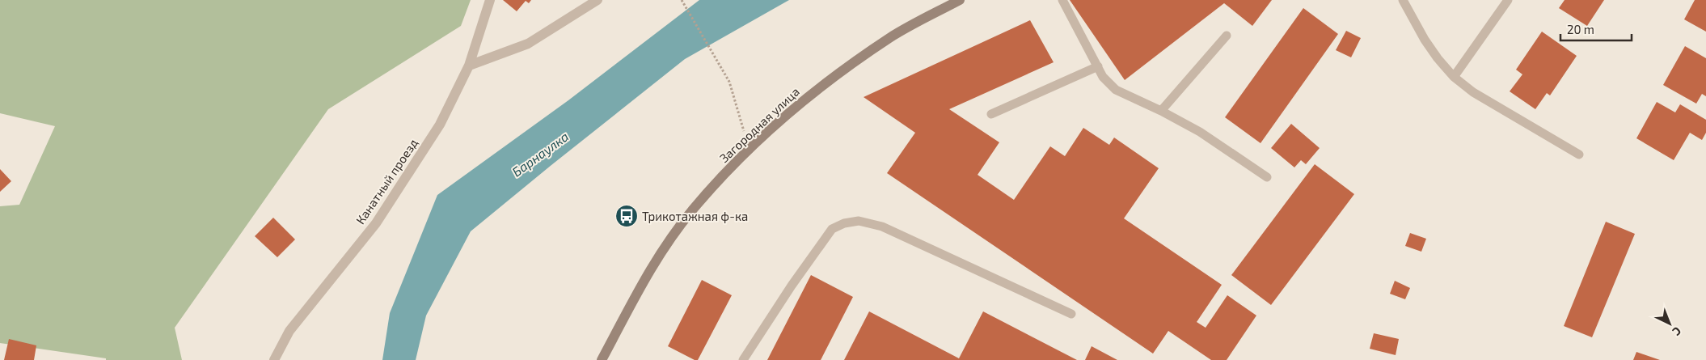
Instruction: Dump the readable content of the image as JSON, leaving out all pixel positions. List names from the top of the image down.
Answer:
{
  "streets": {
    "main road": ["Загородная улица"],
    "street": ["Канатный проезд"]
  },
  "water": ["Барнаулка"],
  "places": {
    "bus stop": ["Трикотажная ф-ка"]
  },
  "scale_bar": "20 m",
  "north": "bottom right"
}
